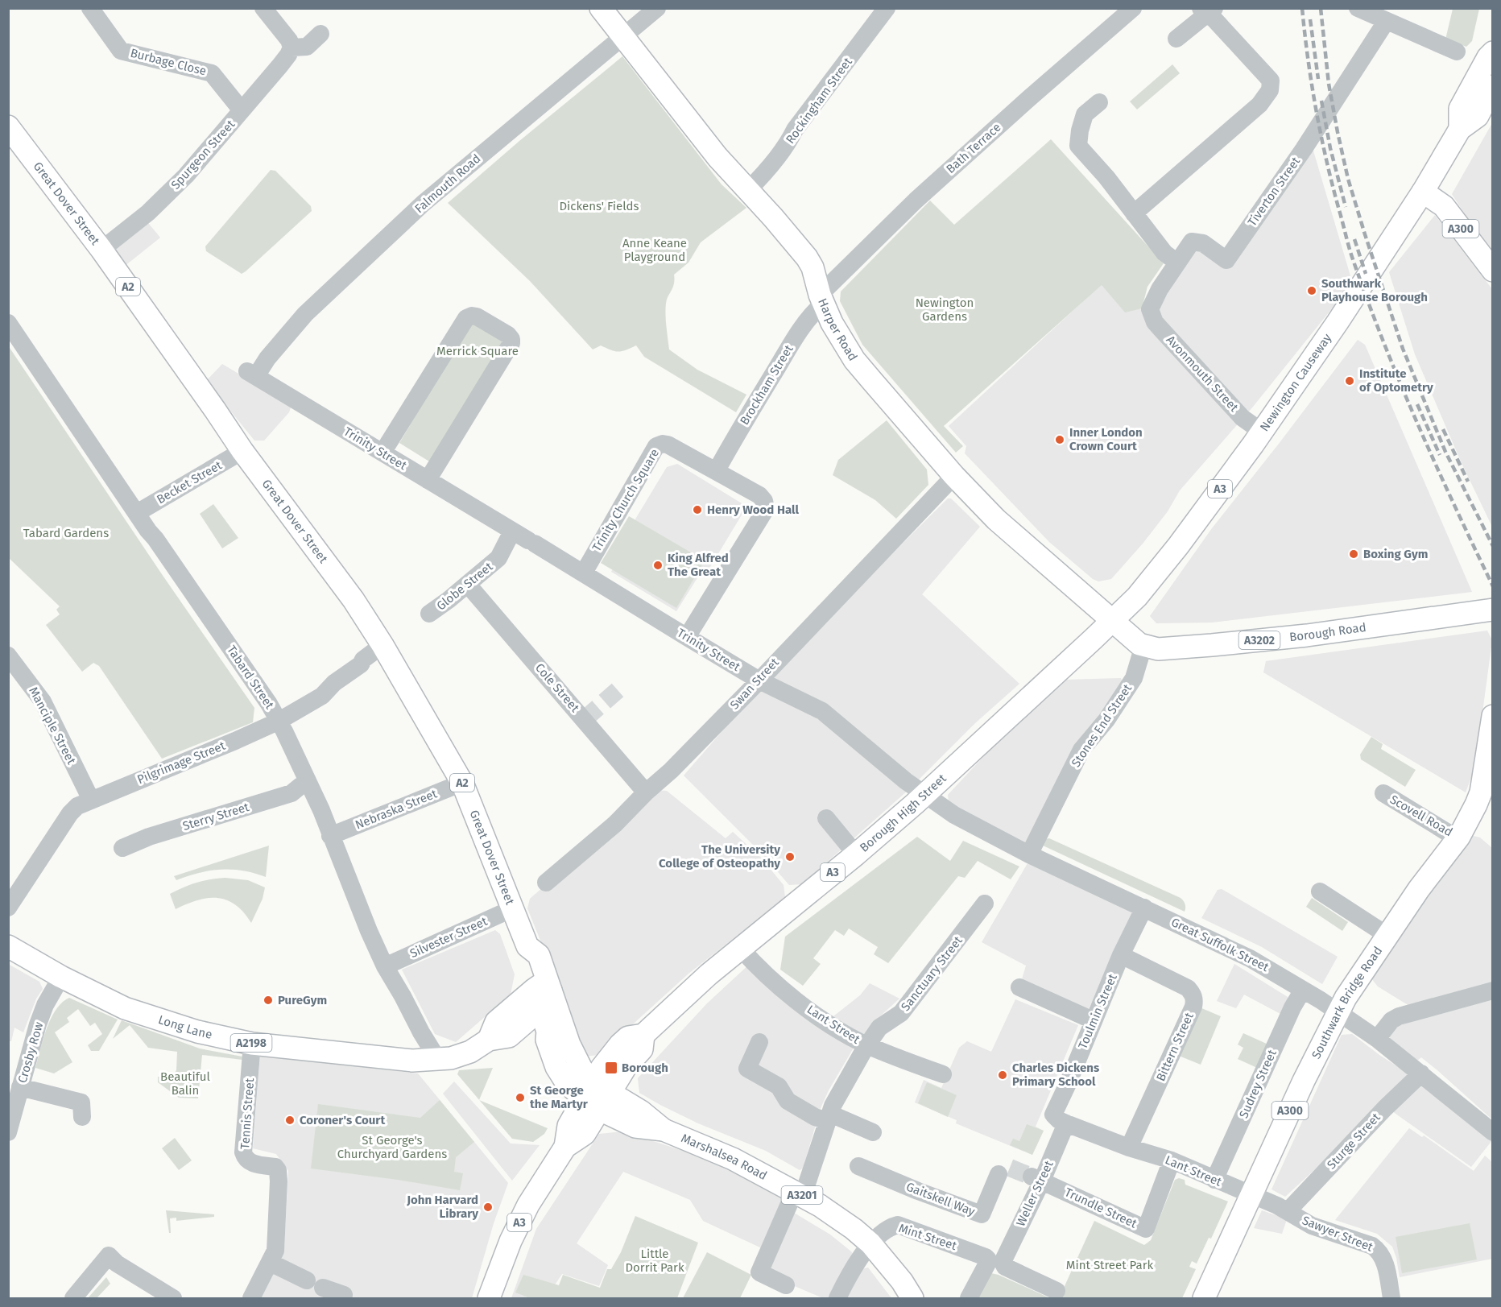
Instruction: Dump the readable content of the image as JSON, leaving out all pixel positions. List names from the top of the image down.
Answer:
{
  "streets": {
    "main road": [
      "Great Dover Street",
      "A300",
      "A2",
      "Harper Road",
      "Newington Causeway",
      "A3",
      "Borough Road",
      "A3202",
      "Borough High Street",
      "Southwark Bridge Road",
      "Long Lane",
      "A2198",
      "Marshalsea Road",
      "A3201"
    ],
    "street": [
      "Burbage Close",
      "Rockingham Street",
      "Bath Terrace",
      "Spurgeon Street",
      "Falmouth Road",
      "Tiverton Street",
      "Avonmouth Street",
      "Brockham Street",
      "Trinity Street",
      "Becket Street",
      "Trinity Church Square",
      "Globe Street",
      "Tabard Street",
      "Swan Street",
      "Cole Street",
      "Manciple Street",
      "Stones End Street",
      "Pilgrimage Street",
      "Nebraska Street",
      "Scovell Road",
      "Sterry Street",
      "Silvester Street",
      "Great Suffolk Street",
      "Sanctuary Street",
      "Toulmin Street",
      "Lant Street",
      "Bittern Street",
      "Crosby Row",
      "Sudrey Street",
      "Tennis Street",
      "Sturge Street",
      "Weller Street",
      "Gaitskell Way",
      "Trundle Street",
      "Sawyer Street",
      "Mint Street"
    ]
  },
  "crossings": [
    ["Burbage Close", "Spurgeon Street"],
    ["Rockingham Street", "Harper Road"],
    ["Bath Terrace", "Harper Road"],
    ["Bath Terrace", "Brockham Street"],
    ["Spurgeon Street", "Great Dover Street"],
    ["Falmouth Road", "Harper Road"],
    ["Falmouth Road", "Trinity Street"],
    ["Tiverton Street", "Avonmouth Street"],
    ["Great Dover Street", "Becket Street"],
    ["Great Dover Street", "Pilgrimage Street"],
    ["Great Dover Street", "Nebraska Street"],
    ["Great Dover Street", "Borough High Street"],
    ["Great Dover Street", "Silvester Street"],
    ["Great Dover Street", "Long Lane"],
    ["Great Dover Street", "Marshalsea Road"],
    ["A300", "Newington Causeway"],
    ["Harper Road", "Newington Causeway"],
    ["Harper Road", "Brockham Street"],
    ["Harper Road", "Swan Street"],
    ["Harper Road", "Borough High Street"],
    ["Avonmouth Street", "Newington Causeway"],
    ["Newington Causeway", "Borough High Street"],
    ["Brockham Street", "Trinity Church Square"],
    ["Trinity Street", "Trinity Church Square"],
    ["Trinity Street", "Globe Street"],
    ["Trinity Street", "Swan Street"],
    ["Trinity Street", "Borough High Street"],
    ["Trinity Street", "Great Suffolk Street"],
    ["Becket Street", "Tabard Street"],
    ["Globe Street", "Cole Street"],
    ["Borough Road", "Stones End Street"],
    ["Tabard Street", "Pilgrimage Street"],
    ["Tabard Street", "Nebraska Street"],
    ["Tabard Street", "Sterry Street"],
    ["Tabard Street", "Silvester Street"],
    ["Tabard Street", "Long Lane"],
    ["Swan Street", "Cole Street"],
    ["Manciple Street", "Pilgrimage Street"],
    ["Stones End Street", "Great Suffolk Street"],
    ["Borough High Street", "Great Suffolk Street"],
    ["Borough High Street", "Lant Street"],
    ["Borough High Street", "Marshalsea Road"],
    ["Scovell Road", "Southwark Bridge Road"],
    ["Great Suffolk Street", "Southwark Bridge Road"],
    ["Great Suffolk Street", "Toulmin Street"],
    ["Great Suffolk Street", "Sudrey Street"],
    ["Great Suffolk Street", "Sturge Street"],
    ["Sanctuary Street", "Lant Street"],
    ["Sanctuary Street", "Marshalsea Road"],
    ["Southwark Bridge Road", "Lant Street"],
    ["Southwark Bridge Road", "Sawyer Street"],
    ["Toulmin Street", "Lant Street"],
    ["Toulmin Street", "Bittern Street"],
    ["Toulmin Street", "Weller Street"],
    ["Lant Street", "Bittern Street"],
    ["Lant Street", "Sudrey Street"],
    ["Lant Street", "Weller Street"],
    ["Lant Street", "Trundle Street"],
    ["Lant Street", "Sawyer Street"],
    ["Long Lane", "Crosby Row"],
    ["Long Lane", "Tennis Street"],
    ["Sturge Street", "Sawyer Street"],
    ["Marshalsea Road", "Mint Street"],
    ["Weller Street", "Trundle Street"],
    ["Weller Street", "Mint Street"]
  ],
  "parks": [
    "Dickens' Fields",
    "Anne Keane Playground",
    "Newington Gardens",
    "Merrick Square",
    "Tabard Gardens",
    "Beautiful Balin",
    "St George's Churchyard Gardens",
    "Little Dorrit Park",
    "Mint Street Park"
  ],
  "places": {
    "other": [
      "Southwark Playhouse Borough",
      "Institute of Optometry",
      "Inner London Crown Court",
      "Henry Wood Hall",
      "Boxing Gym",
      "King Alfred The Great",
      "The University College of Osteopathy",
      "PureGym",
      "Charles Dickens Primary School",
      "St George the Martyr",
      "Coroner's Court",
      "John Harvard Library"
    ],
    "transit": ["Borough"]
  }
}
